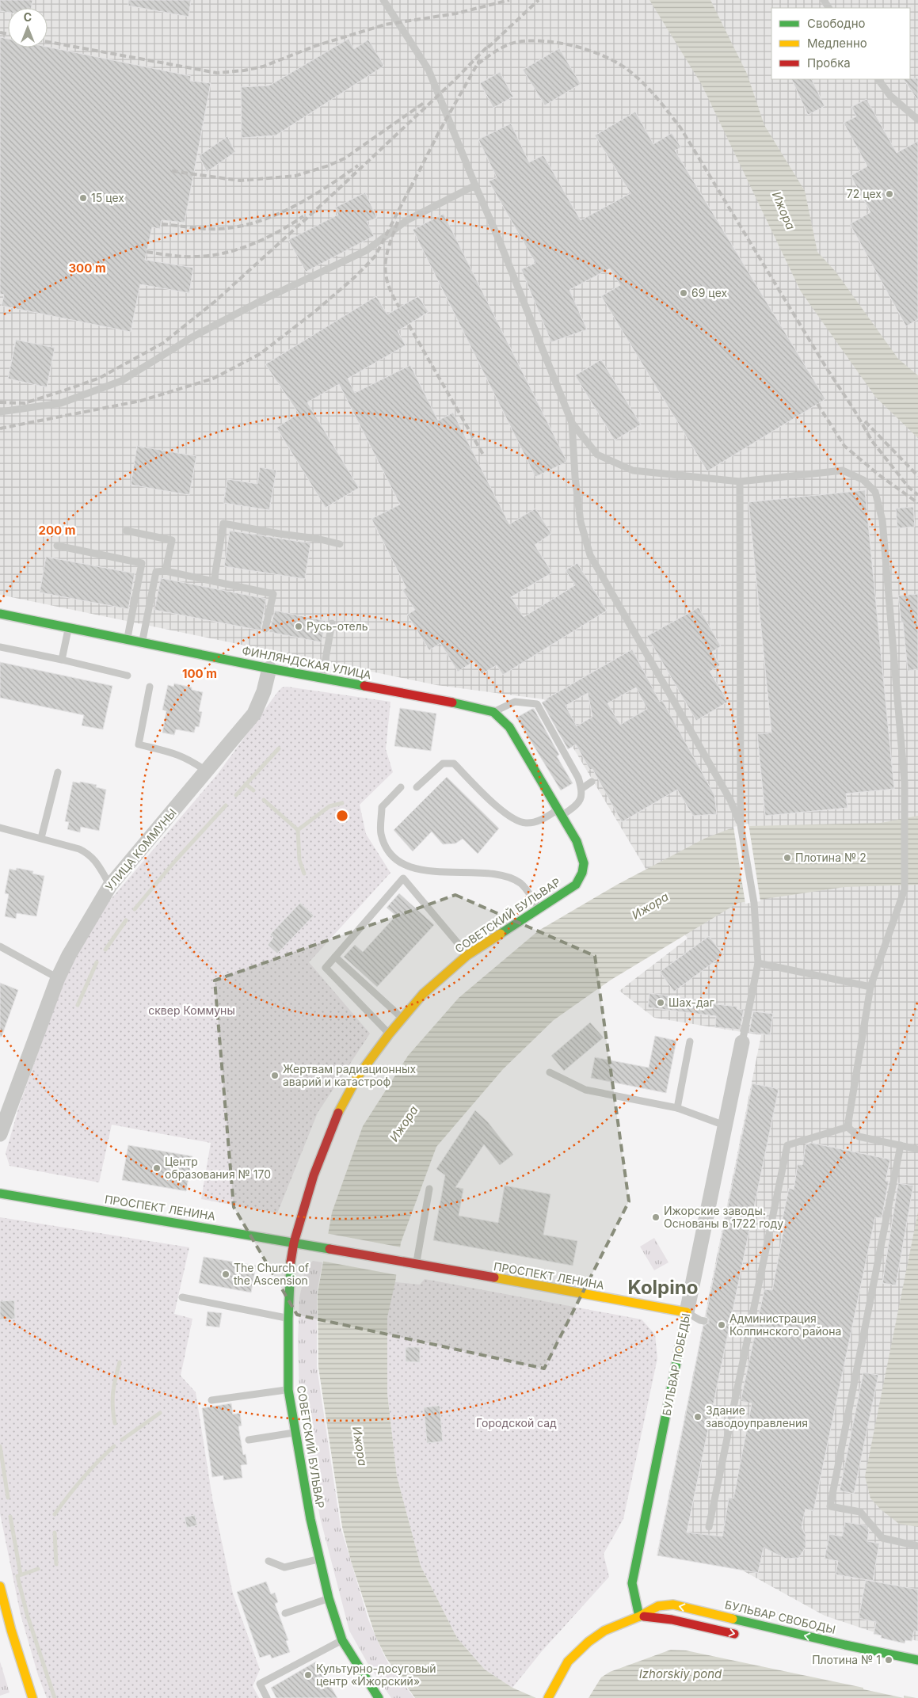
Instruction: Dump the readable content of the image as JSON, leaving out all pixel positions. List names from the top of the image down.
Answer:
{
  "streets": {
    "street": [
      "ФИНЛЯНДСКАЯ УЛИЦА",
      "УЛИЦА КОММУНЫ",
      "СОВЕТСКИЙ БУЛЬВАР",
      "ПРОСПЕКТ ЛЕНИНА",
      "БУЛЬВАР ПОБЕДЫ",
      "БУЛЬВАР СВОБОДЫ"
    ]
  },
  "crossings": [
    ["ФИНЛЯНДСКАЯ УЛИЦА", "УЛИЦА КОММУНЫ"],
    ["ФИНЛЯНДСКАЯ УЛИЦА", "СОВЕТСКИЙ БУЛЬВАР"],
    ["СОВЕТСКИЙ БУЛЬВАР", "ПРОСПЕКТ ЛЕНИНА"],
    ["ПРОСПЕКТ ЛЕНИНА", "БУЛЬВАР ПОБЕДЫ"],
    ["БУЛЬВАР ПОБЕДЫ", "БУЛЬВАР СВОБОДЫ"]
  ],
  "districts": ["Kolpino"],
  "water": ["Ижора", "Izhorskiy pond"],
  "parks": ["сквер Коммуны", "Городской сад"],
  "places": [
    "72 цех",
    "15 цех",
    "69 цех",
    "Русь-отель",
    "Плотина № 2",
    "Шах-даг",
    "Жертвам радиационных аварий и катастроф",
    "Центр образования № 170",
    "Ижорские заводы. Основаны в 1722 году",
    "The Church of the Ascension",
    "Администрация Колпинского района",
    "Здание заводоуправления",
    "Плотина № 1",
    "Культурно-досуговый центр «Ижорский»"
  ],
  "legend": ["Свободно", "Медленно", "Пробка"],
  "north": "top",
  "rings": ["300 m", "200 m", "100 m"]
}
